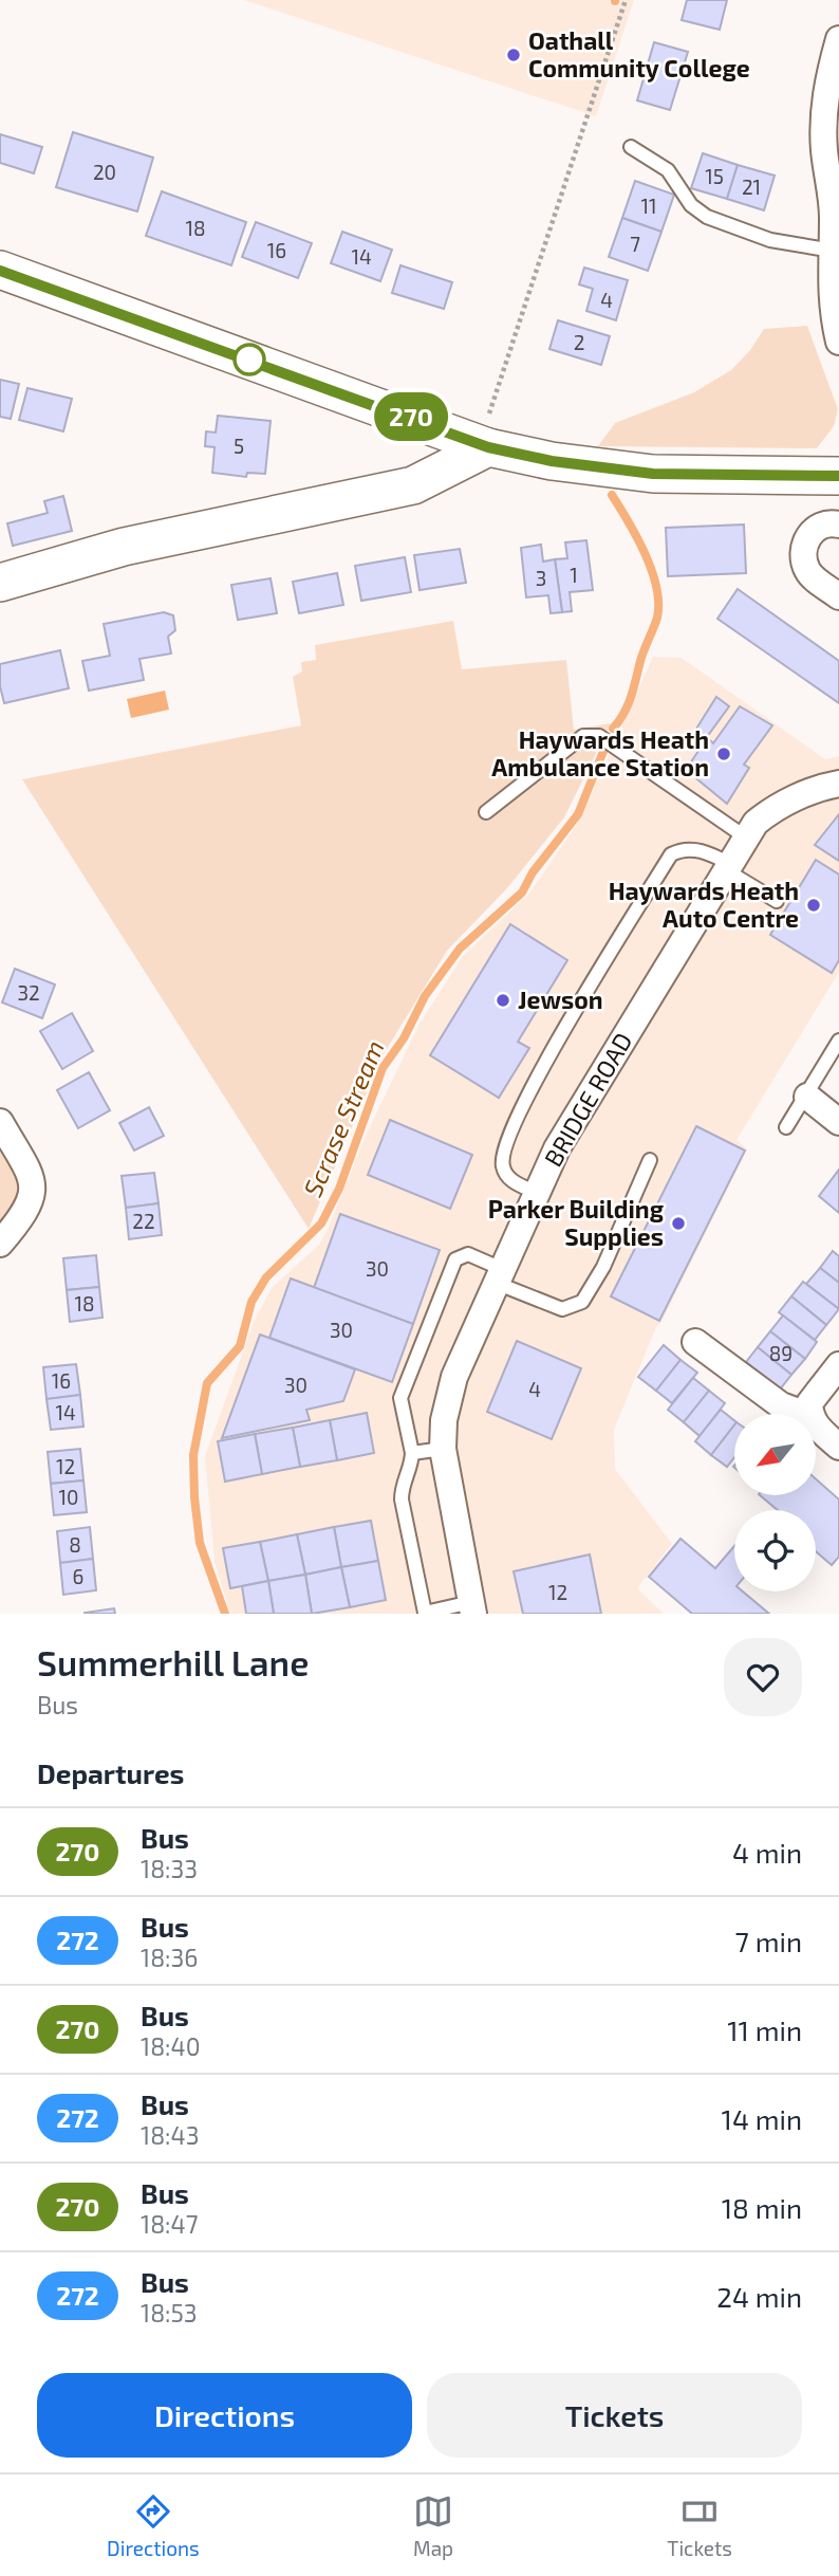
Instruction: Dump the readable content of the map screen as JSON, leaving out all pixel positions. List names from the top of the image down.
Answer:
{
  "streets": {
    "street": ["BRIDGE ROAD"]
  },
  "water": ["Scrase Stream"],
  "places": [
    "Oathall Community College",
    "Haywards Heath Ambulance Station",
    "Haywards Heath Auto Centre",
    "Jewson",
    "Parker Building Supplies"
  ],
  "lines": ["bus line 270"],
  "house_numbers": [
    "20",
    "15",
    "21",
    "11",
    "18",
    "7",
    "16",
    "14",
    "4",
    "2",
    "5",
    "1",
    "3",
    "32",
    "22",
    "30",
    "18",
    "30",
    "89",
    "16",
    "30",
    "4",
    "14",
    "12",
    "10",
    "8",
    "6",
    "12"
  ],
  "north": "bottom left",
  "page": {
    "on_map": "270",
    "heading": [
      ["Summerhill Lane", "Bus"],
      "Departures"
    ],
    "list": [
      {
        "mark": "270",
        "name": "Bus",
        "note": "18:33",
        "value": "4 min"
      },
      {
        "mark": "272",
        "name": "Bus",
        "note": "18:36",
        "value": "7 min"
      },
      {
        "mark": "270",
        "name": "Bus",
        "note": "18:40",
        "value": "11 min"
      },
      {
        "mark": "272",
        "name": "Bus",
        "note": "18:43",
        "value": "14 min"
      },
      {
        "mark": "270",
        "name": "Bus",
        "note": "18:47",
        "value": "18 min"
      },
      {
        "mark": "272",
        "name": "Bus",
        "note": "18:53",
        "value": "24 min"
      }
    ],
    "buttons": ["Directions", "Tickets"],
    "tabs": ["Directions", "Map", "Tickets"]
  }
}
